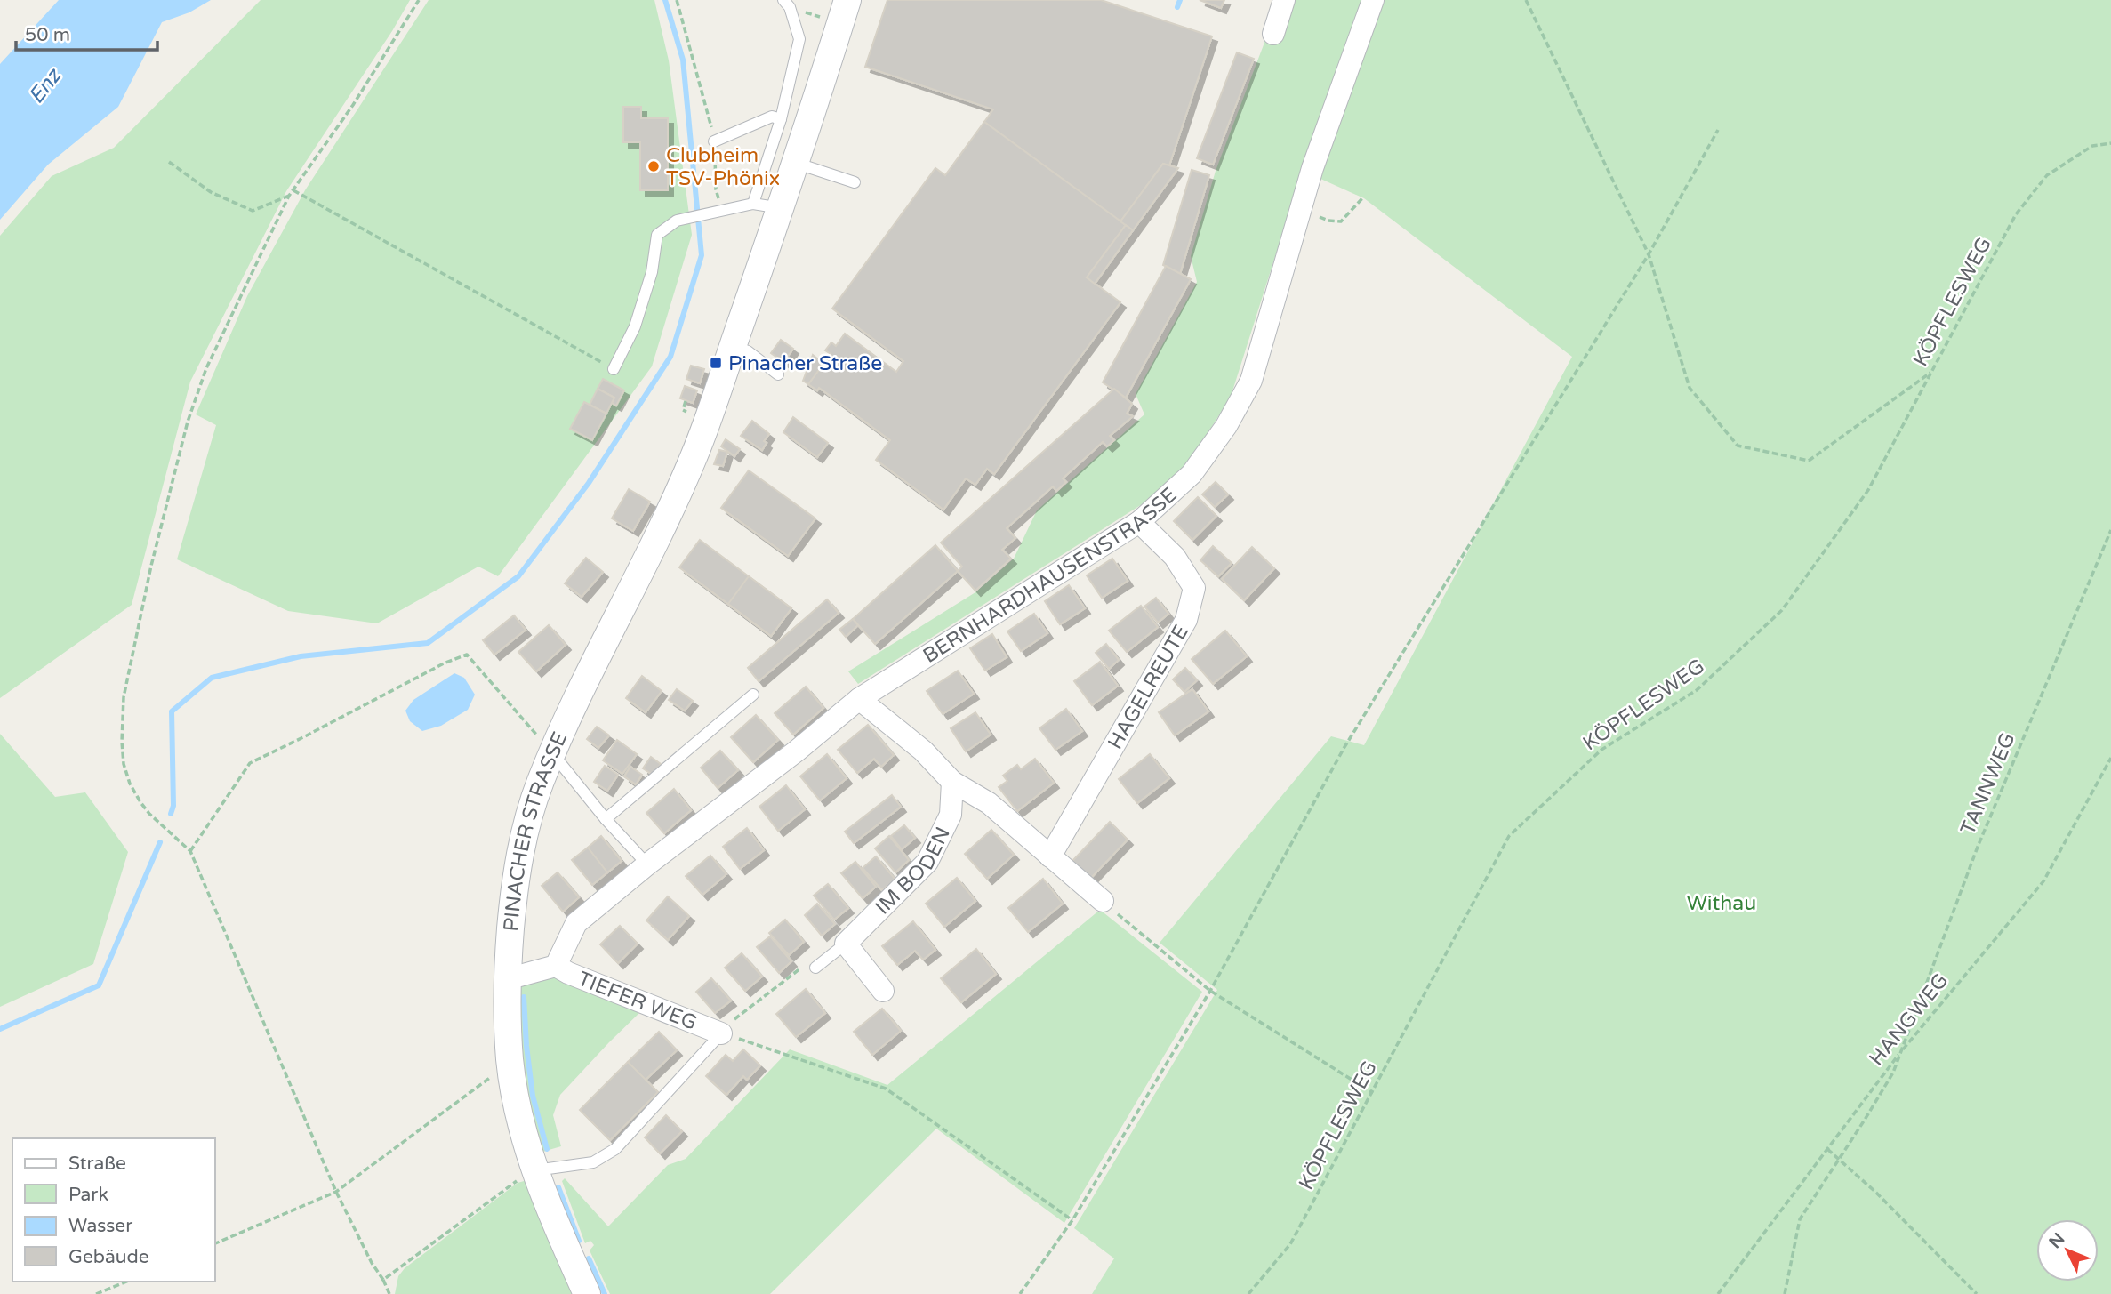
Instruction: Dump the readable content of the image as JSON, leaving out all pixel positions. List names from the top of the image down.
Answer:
{
  "streets": {
    "street": [
      "BERNHARDHAUSENSTRASSE",
      "HAGELREUTE",
      "PINACHER STRASSE",
      "IM BODEN",
      "TIEFER WEG"
    ],
    "path": ["KÖPFLESWEG", "TANNWEG", "HANGWEG"]
  },
  "crossings": [
    ["BERNHARDHAUSENSTRASSE", "HAGELREUTE"],
    ["BERNHARDHAUSENSTRASSE", "TIEFER WEG"],
    ["TANNWEG", "HANGWEG"]
  ],
  "water": ["Enz"],
  "parks": ["Withau"],
  "places": {
    "other": ["Clubheim TSV-Phönix"],
    "transit": ["Pinacher Straße"]
  },
  "legend": [
    "Straße",
    "Park",
    "Wasser",
    "Gebäude"
  ],
  "scale_bar": "50 m",
  "north": "top left"
}
